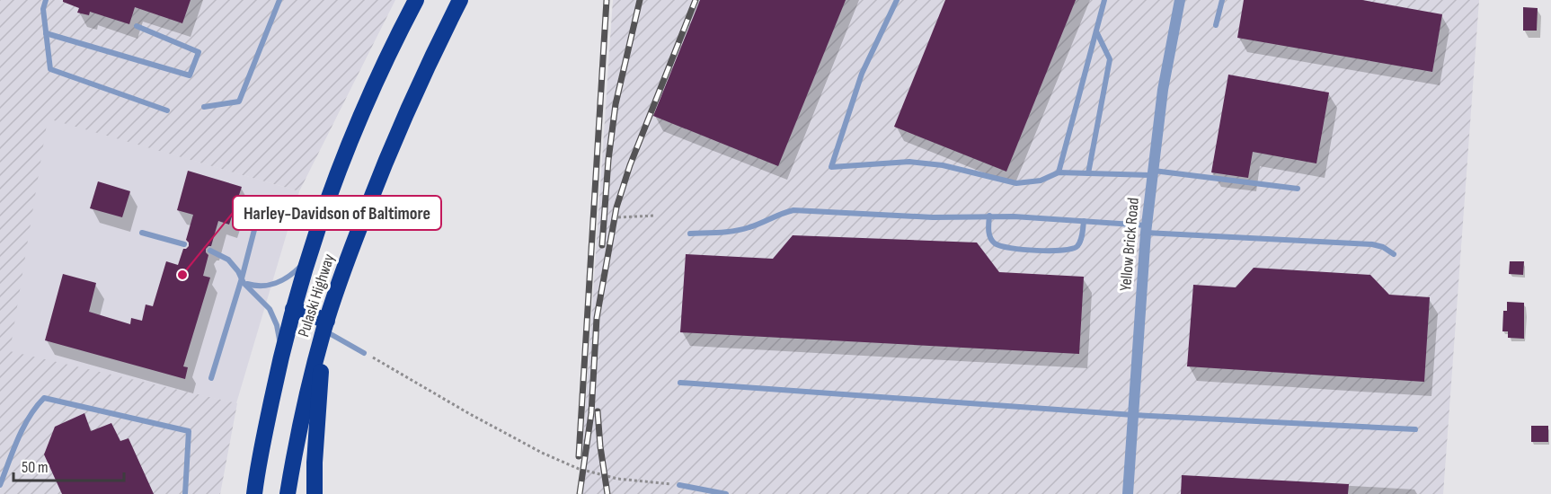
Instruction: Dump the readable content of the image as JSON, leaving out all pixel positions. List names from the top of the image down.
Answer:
{
  "streets": {
    "highway": ["Pulaski Highway"],
    "street": ["Yellow Brick Road"]
  },
  "places": ["Harley-Davidson of Baltimore"],
  "scale_bar": "50 m"
}
